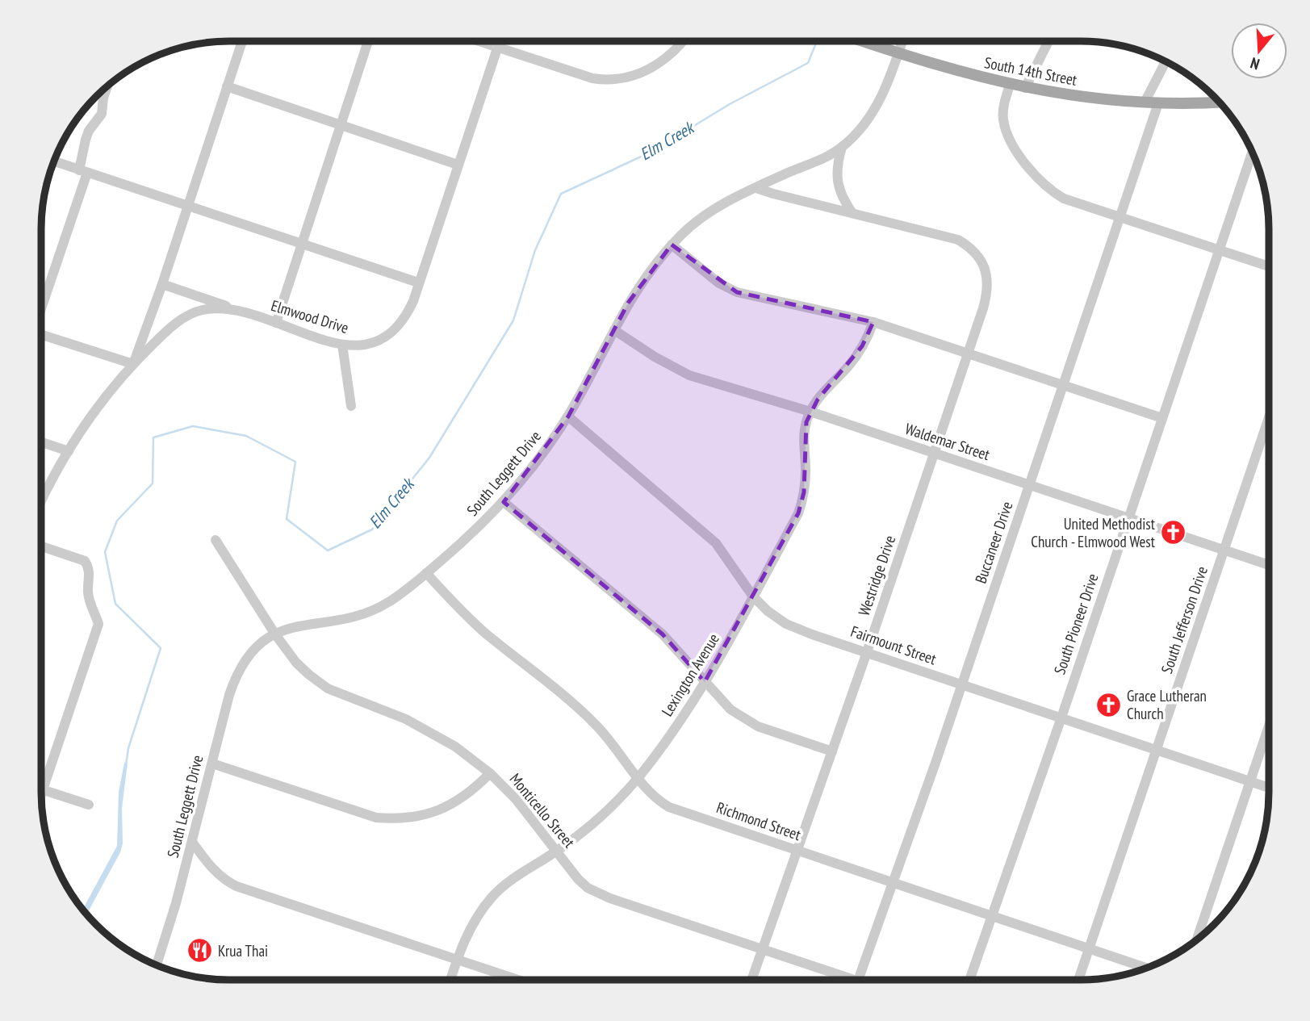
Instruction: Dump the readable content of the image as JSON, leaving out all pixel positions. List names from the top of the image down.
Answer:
{
  "streets": {
    "main road": ["South 14th Street"],
    "street": [
      "Elmwood Drive",
      "Waldemar Street",
      "South Leggett Drive",
      "Buccaneer Drive",
      "Westridge Drive",
      "South Jefferson Drive",
      "South Pioneer Drive",
      "Fairmount Street",
      "Lexington Avenue",
      "Monticello Street",
      "Richmond Street"
    ]
  },
  "crossings": [
    ["South 14th Street", "South Leggett Drive"],
    ["South 14th Street", "Buccaneer Drive"],
    ["Waldemar Street", "South Leggett Drive"],
    ["Waldemar Street", "Buccaneer Drive"],
    ["Waldemar Street", "Westridge Drive"],
    ["Waldemar Street", "South Jefferson Drive"],
    ["Waldemar Street", "South Pioneer Drive"],
    ["Waldemar Street", "Lexington Avenue"],
    ["South Leggett Drive", "Fairmount Street"],
    ["South Leggett Drive", "Monticello Street"],
    ["South Leggett Drive", "Richmond Street"],
    ["Buccaneer Drive", "Fairmount Street"],
    ["Buccaneer Drive", "Richmond Street"],
    ["Westridge Drive", "Fairmount Street"],
    ["Westridge Drive", "Monticello Street"],
    ["Westridge Drive", "Richmond Street"],
    ["South Jefferson Drive", "Fairmount Street"],
    ["South Jefferson Drive", "Richmond Street"],
    ["South Pioneer Drive", "Fairmount Street"],
    ["South Pioneer Drive", "Richmond Street"],
    ["Fairmount Street", "Lexington Avenue"],
    ["Lexington Avenue", "Monticello Street"],
    ["Lexington Avenue", "Richmond Street"]
  ],
  "water": ["Elm Creek"],
  "places": {
    "church": ["United Methodist Church - Elmwood West", "Grace Lutheran Church"],
    "restaurant": ["Krua Thai"]
  },
  "north": "bottom"
}
